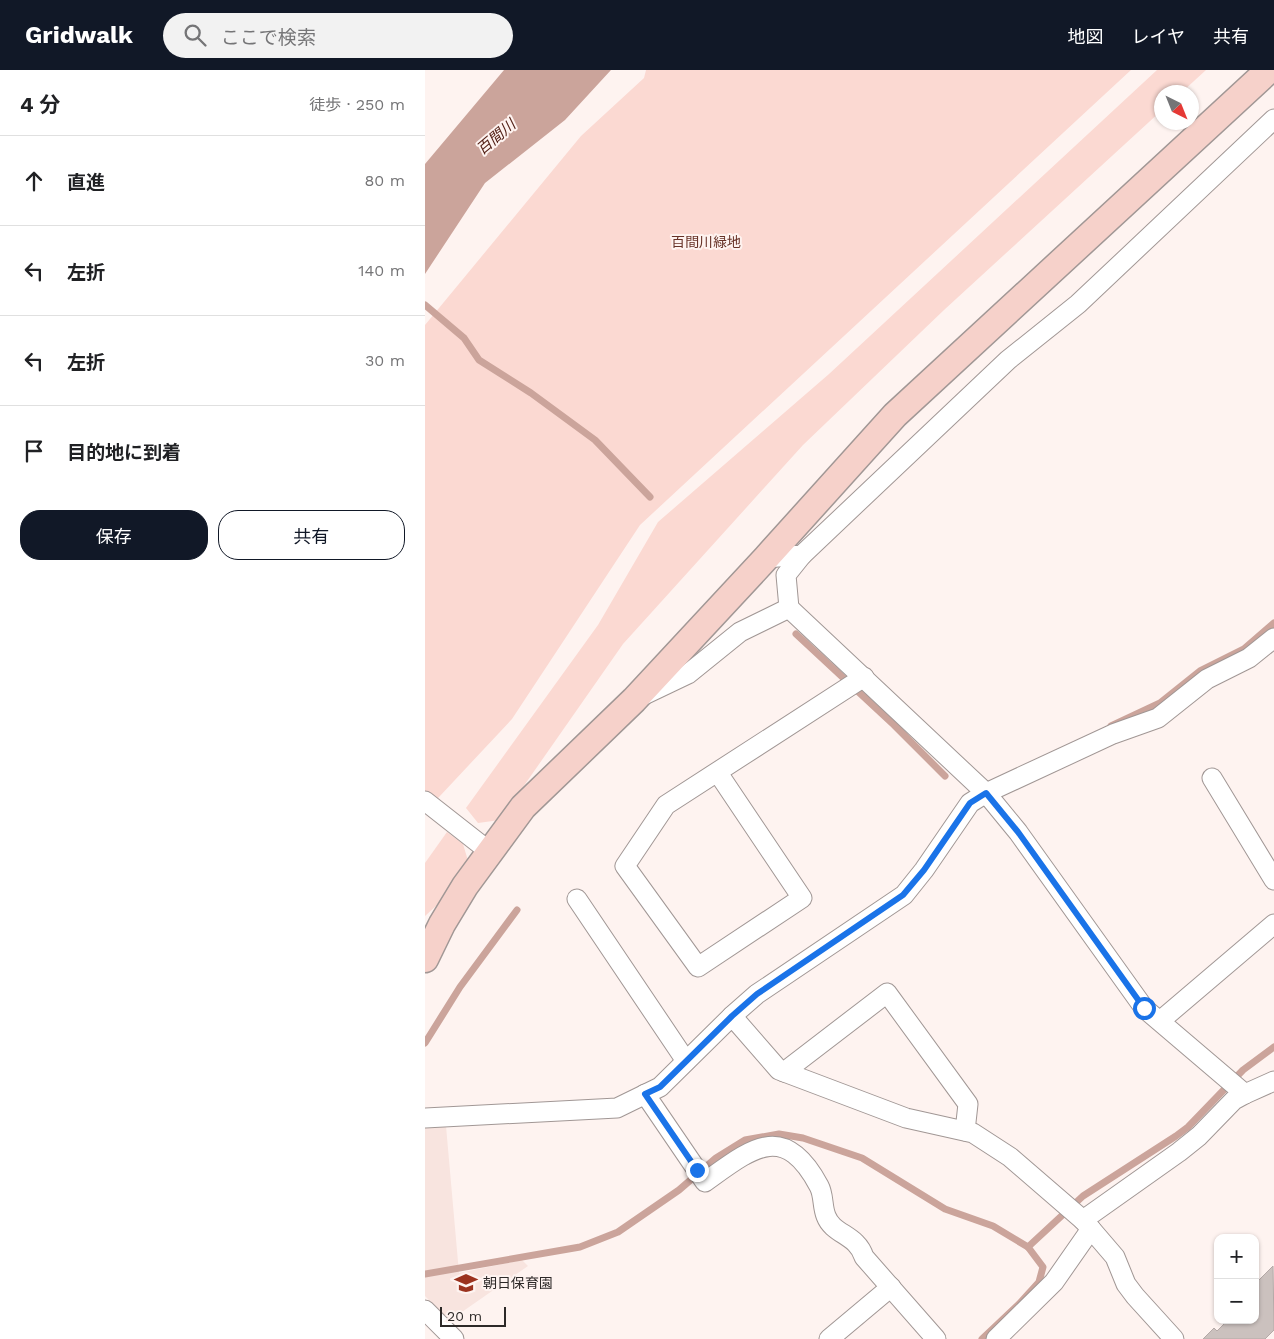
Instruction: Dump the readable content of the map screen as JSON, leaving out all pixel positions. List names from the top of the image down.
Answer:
{
  "water": ["百間川"],
  "parks": ["百間川緑地"],
  "places": {
    "school or university": ["朝日保育園"]
  },
  "scale_bar": "20 m",
  "north": "bottom right",
  "page": {
    "header": "Gridwalk",
    "search": "ここで検索",
    "nav": ["地図", "レイヤ", "共有"],
    "heading": ["4 分", "徒歩 · 250 m"],
    "list": [
      ["直進", "80 m"],
      ["左折", "140 m"],
      ["左折", "30 m"],
      "目的地に到着"
    ],
    "buttons": ["保存", "共有"],
    "map_buttons": ["+", "−"],
    "scale": "20 m"
  }
}
